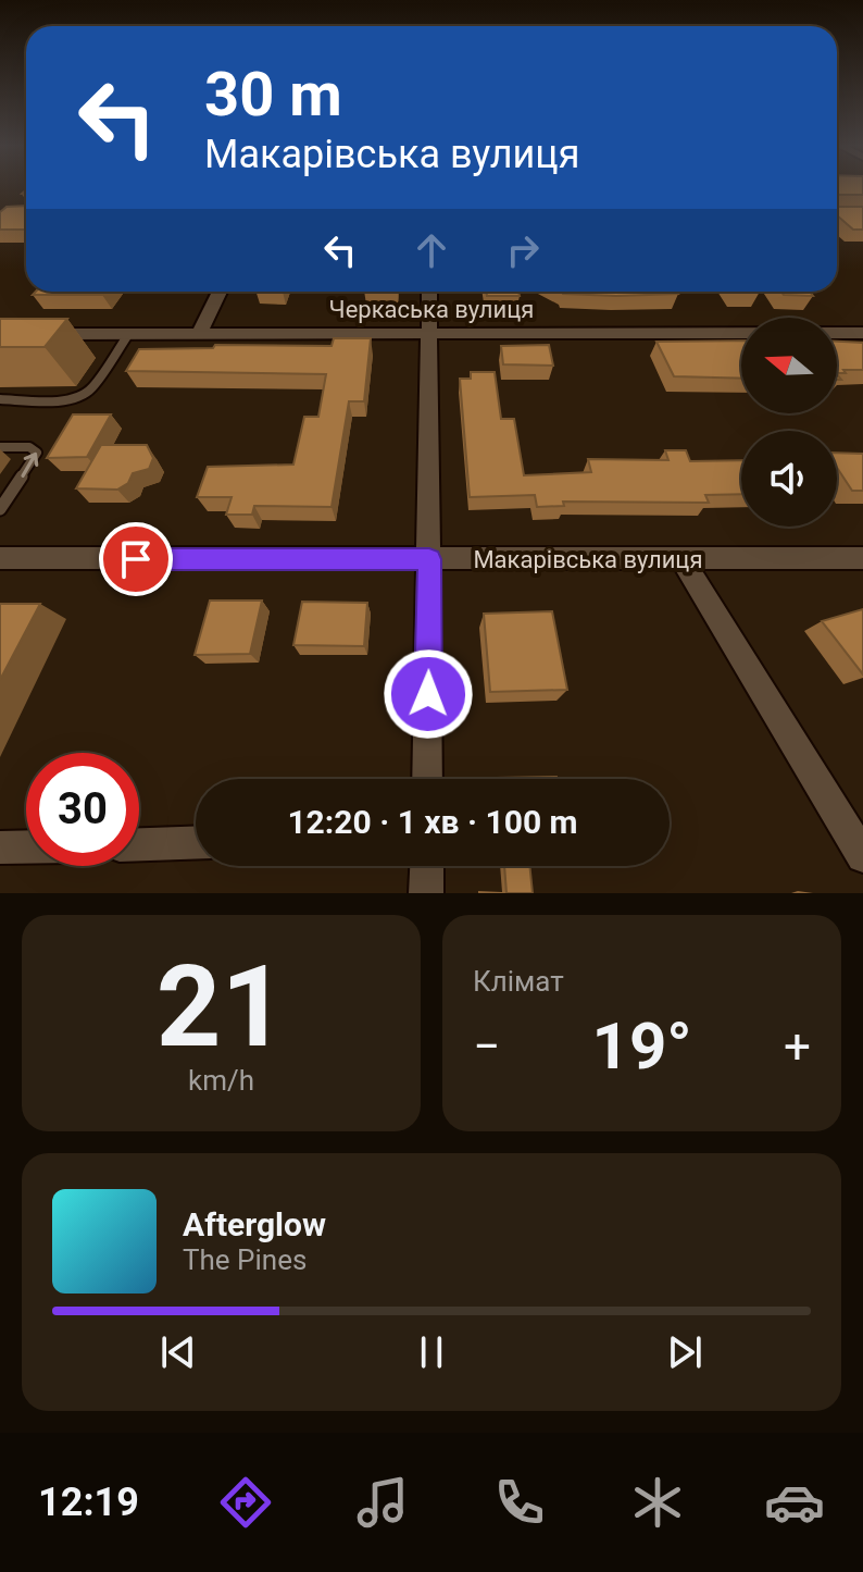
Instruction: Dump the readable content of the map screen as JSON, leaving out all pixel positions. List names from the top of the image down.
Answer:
{
  "streets": {
    "street": ["Черкаська вулиця", "Макарівська вулиця"]
  },
  "north": "left",
  "page": {
    "turn": ["30 m", "Макарівська вулиця"],
    "limit": "30",
    "trip": "12:20 · 1 хв · 100 m",
    "tile": [
      ["21", "km/h"],
      "Клімат"
    ],
    "heat": ["−", "19°", "+"],
    "song": ["Afterglow", "The Pines"],
    "tabs": "12:19"
  }
}
